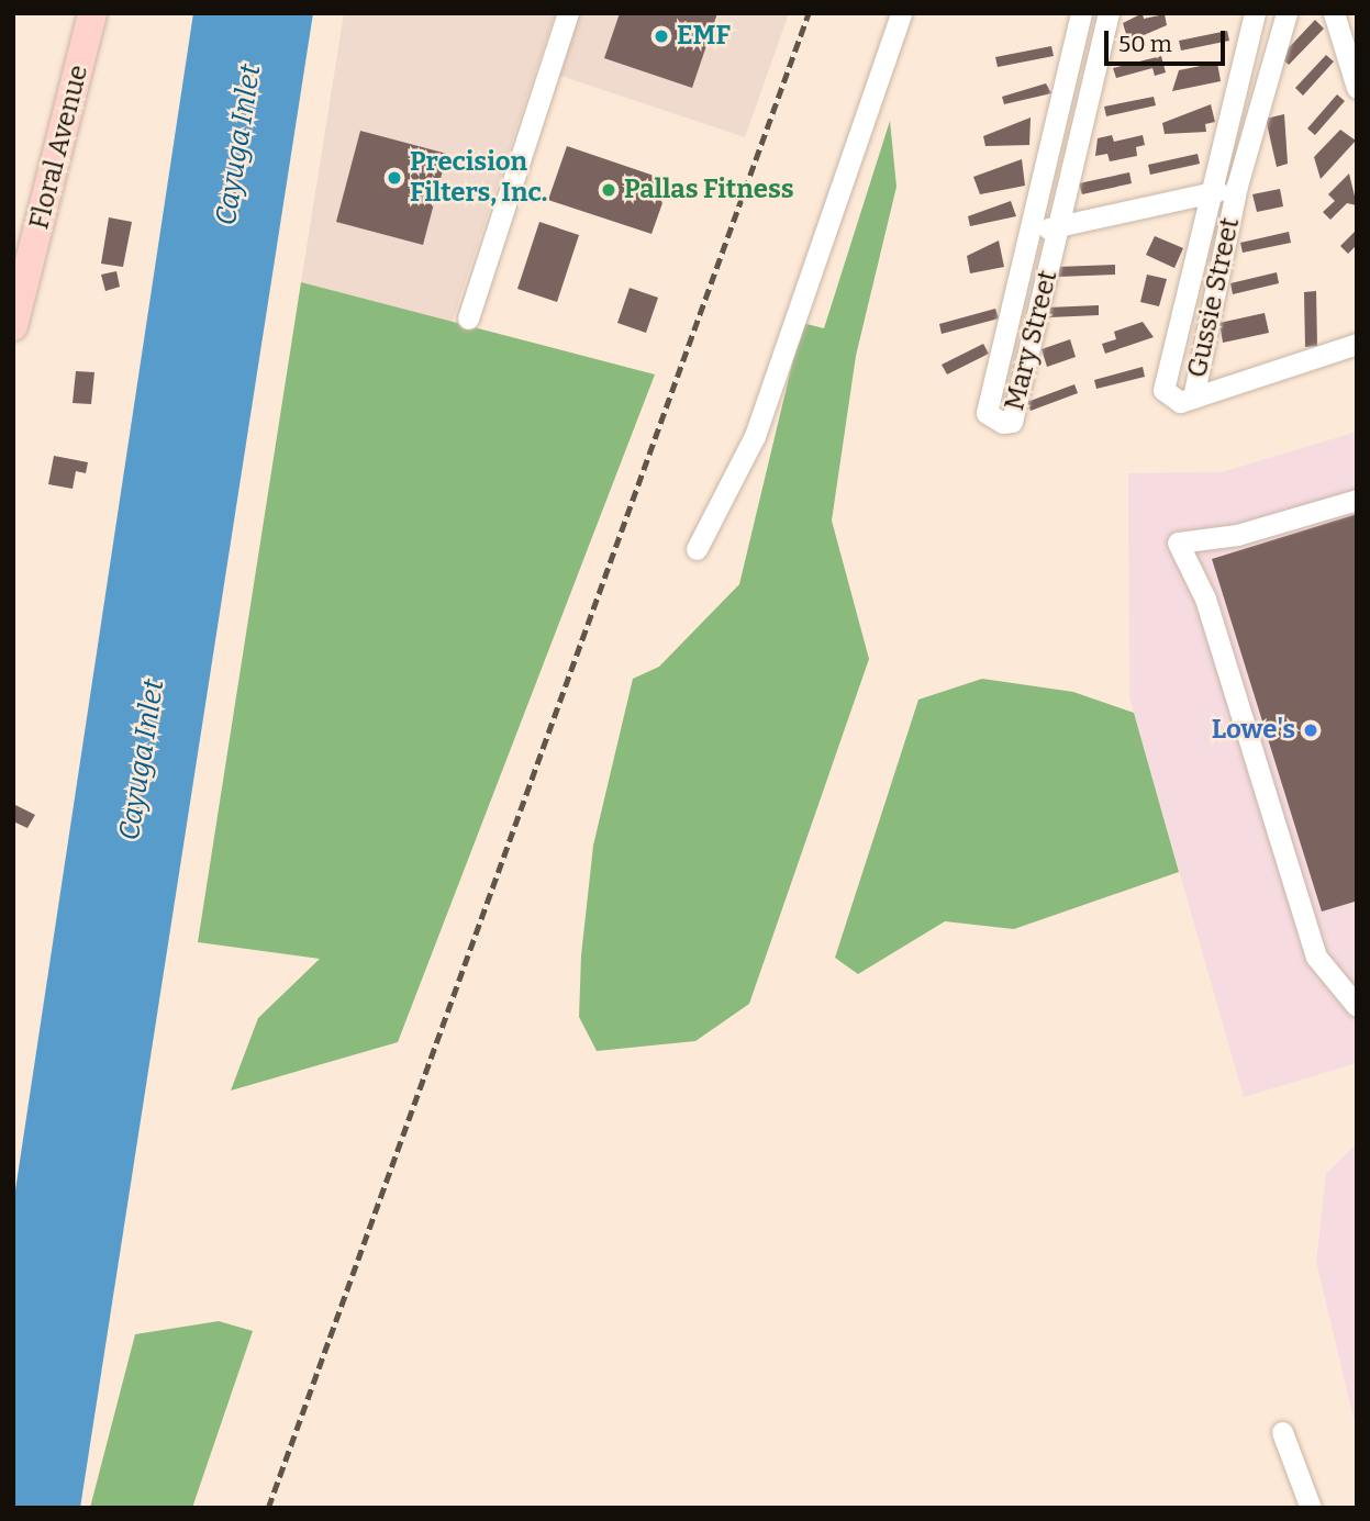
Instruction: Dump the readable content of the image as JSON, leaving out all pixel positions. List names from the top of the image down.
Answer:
{
  "streets": {
    "main road": ["Floral Avenue"],
    "street": ["Gussie Street", "Mary Street"]
  },
  "crossings": [
    ["Gussie Street", "Mary Street"]
  ],
  "water": ["Cayuga Inlet"],
  "places": [
    "EMF",
    "Precision Filters, Inc.",
    "Pallas Fitness",
    "Lowe's"
  ],
  "scale_bar": "50 m"
}
